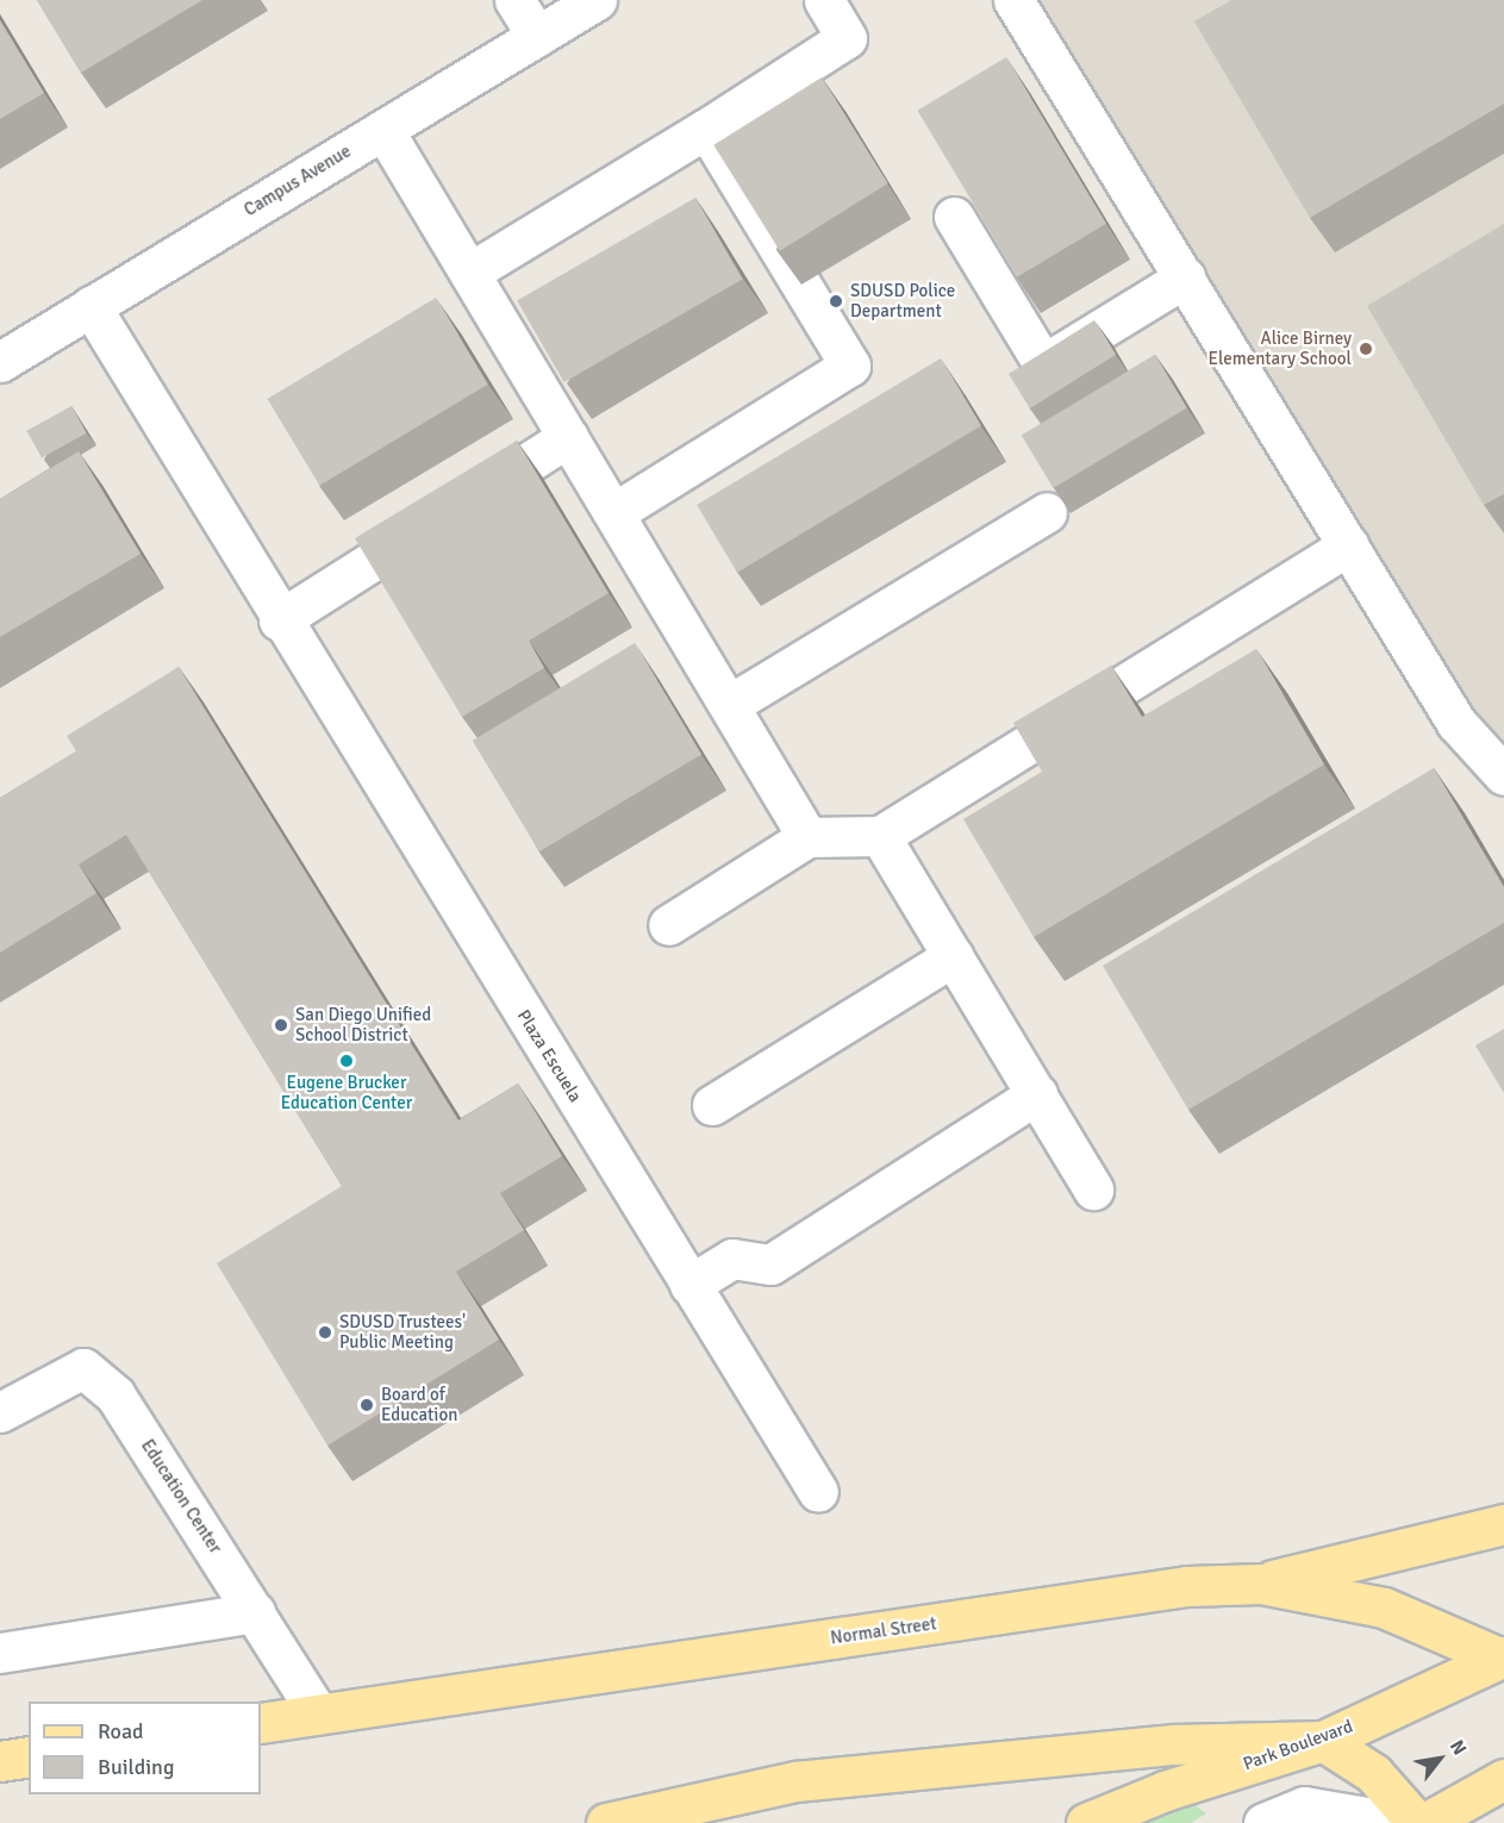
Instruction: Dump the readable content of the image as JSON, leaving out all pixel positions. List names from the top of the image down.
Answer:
{
  "streets": {
    "main road": ["Normal Street", "Park Boulevard"],
    "street": ["Campus Avenue", "Plaza Escuela", "Education Center"]
  },
  "crossings": [
    ["Campus Avenue", "Plaza Escuela"],
    ["Education Center", "Normal Street"],
    ["Normal Street", "Park Boulevard"]
  ],
  "places": [
    "SDUSD Police Department",
    "Alice Birney Elementary School",
    "San Diego Unified School District",
    "Eugene Brucker Education Center",
    "SDUSD Trustees' Public Meeting",
    "Board of Education"
  ],
  "legend": ["Road", "Building"],
  "north": "top right"
}
